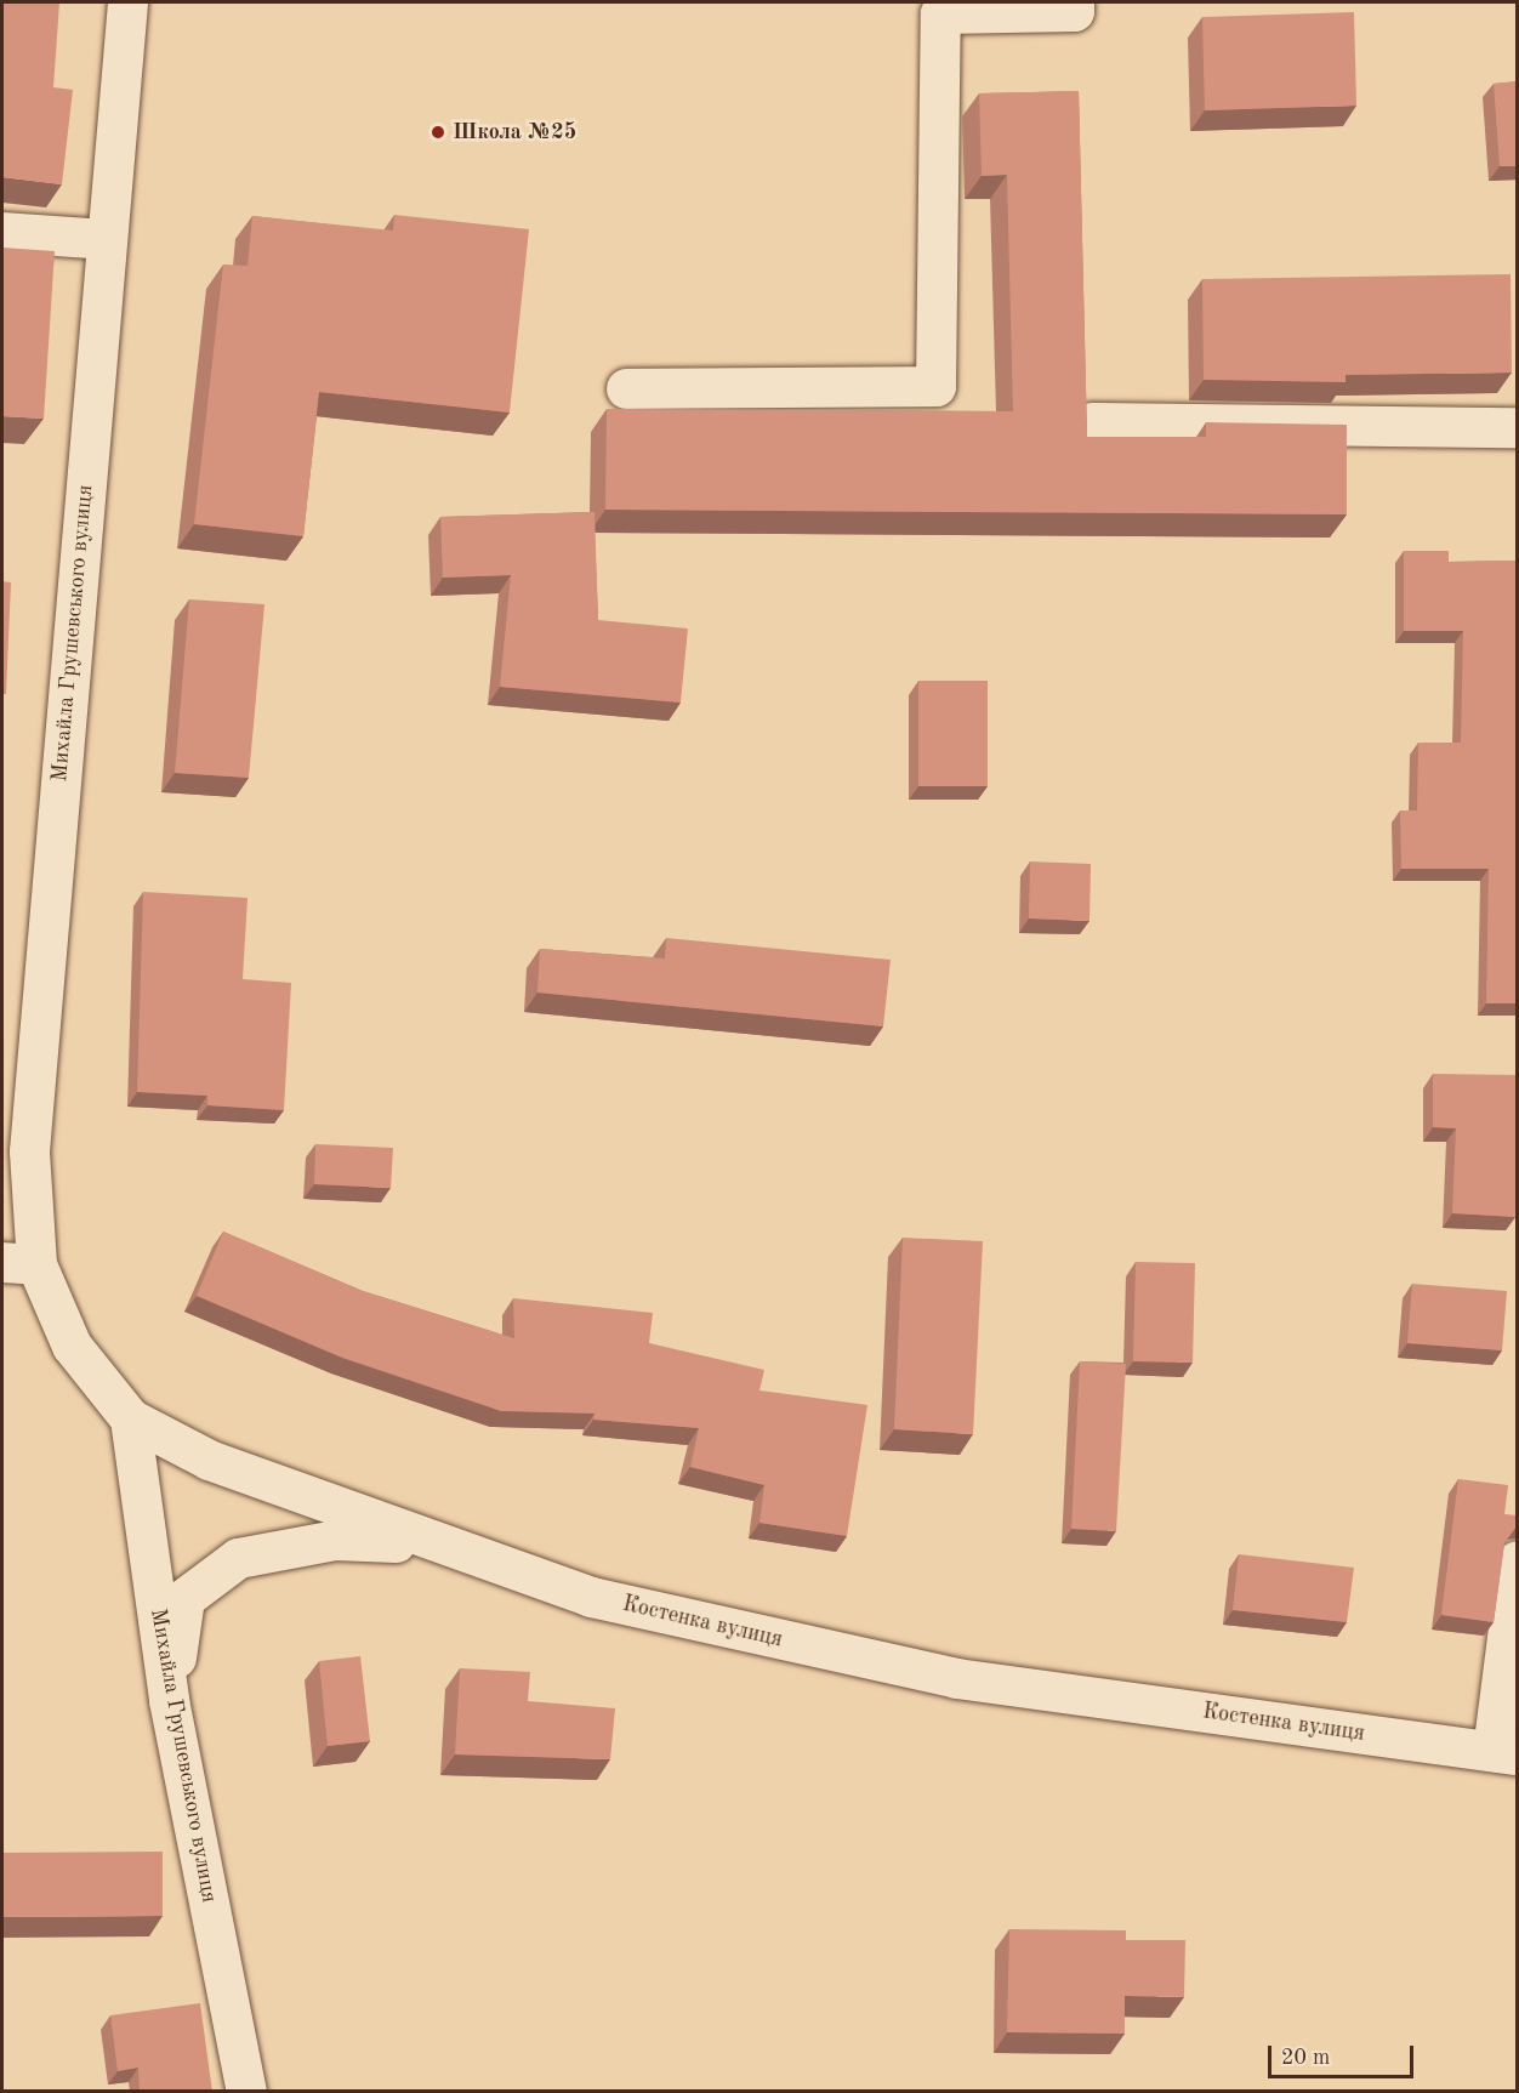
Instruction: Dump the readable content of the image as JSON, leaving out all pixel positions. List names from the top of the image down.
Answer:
{
  "streets": {
    "street": ["Михайла Грушевського вулиця", "Костенка вулиця"]
  },
  "crossings": [
    ["Михайла Грушевського вулиця", "Костенка вулиця"]
  ],
  "places": ["Школа №25"],
  "scale_bar": "20 m"
}
